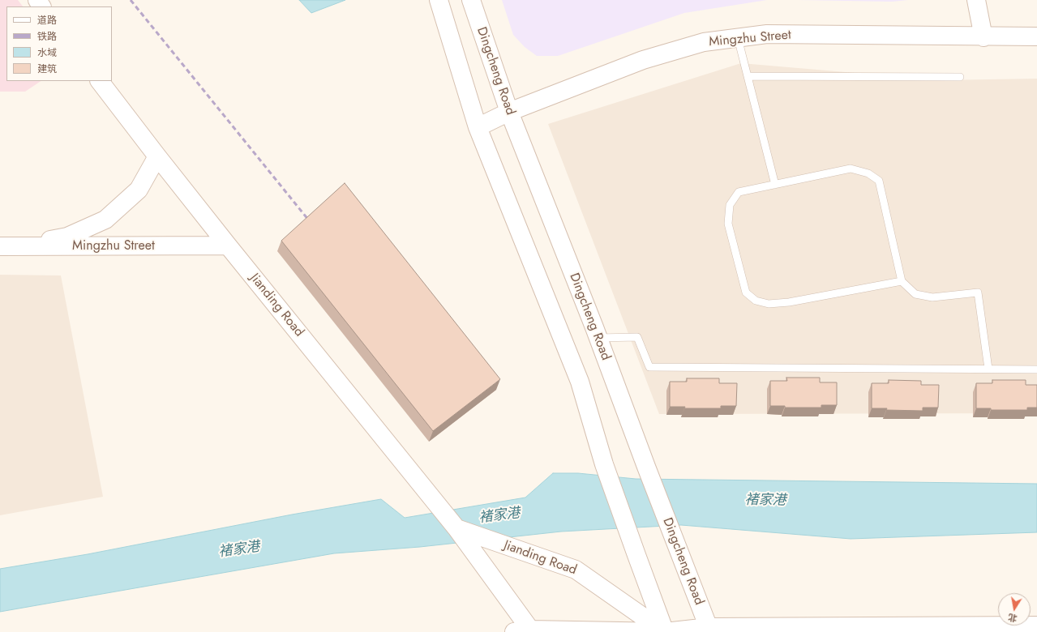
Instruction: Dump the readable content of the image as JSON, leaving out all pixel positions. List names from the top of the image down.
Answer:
{
  "streets": {
    "street": ["Mingzhu Street", "Dingcheng Road", "Jianding Road"]
  },
  "crossings": [
    ["Mingzhu Street", "Dingcheng Road"],
    ["Mingzhu Street", "Jianding Road"]
  ],
  "water": ["褚家港"],
  "legend": [
    "道路",
    "铁路",
    "水域",
    "建筑"
  ],
  "north": "bottom"
}
